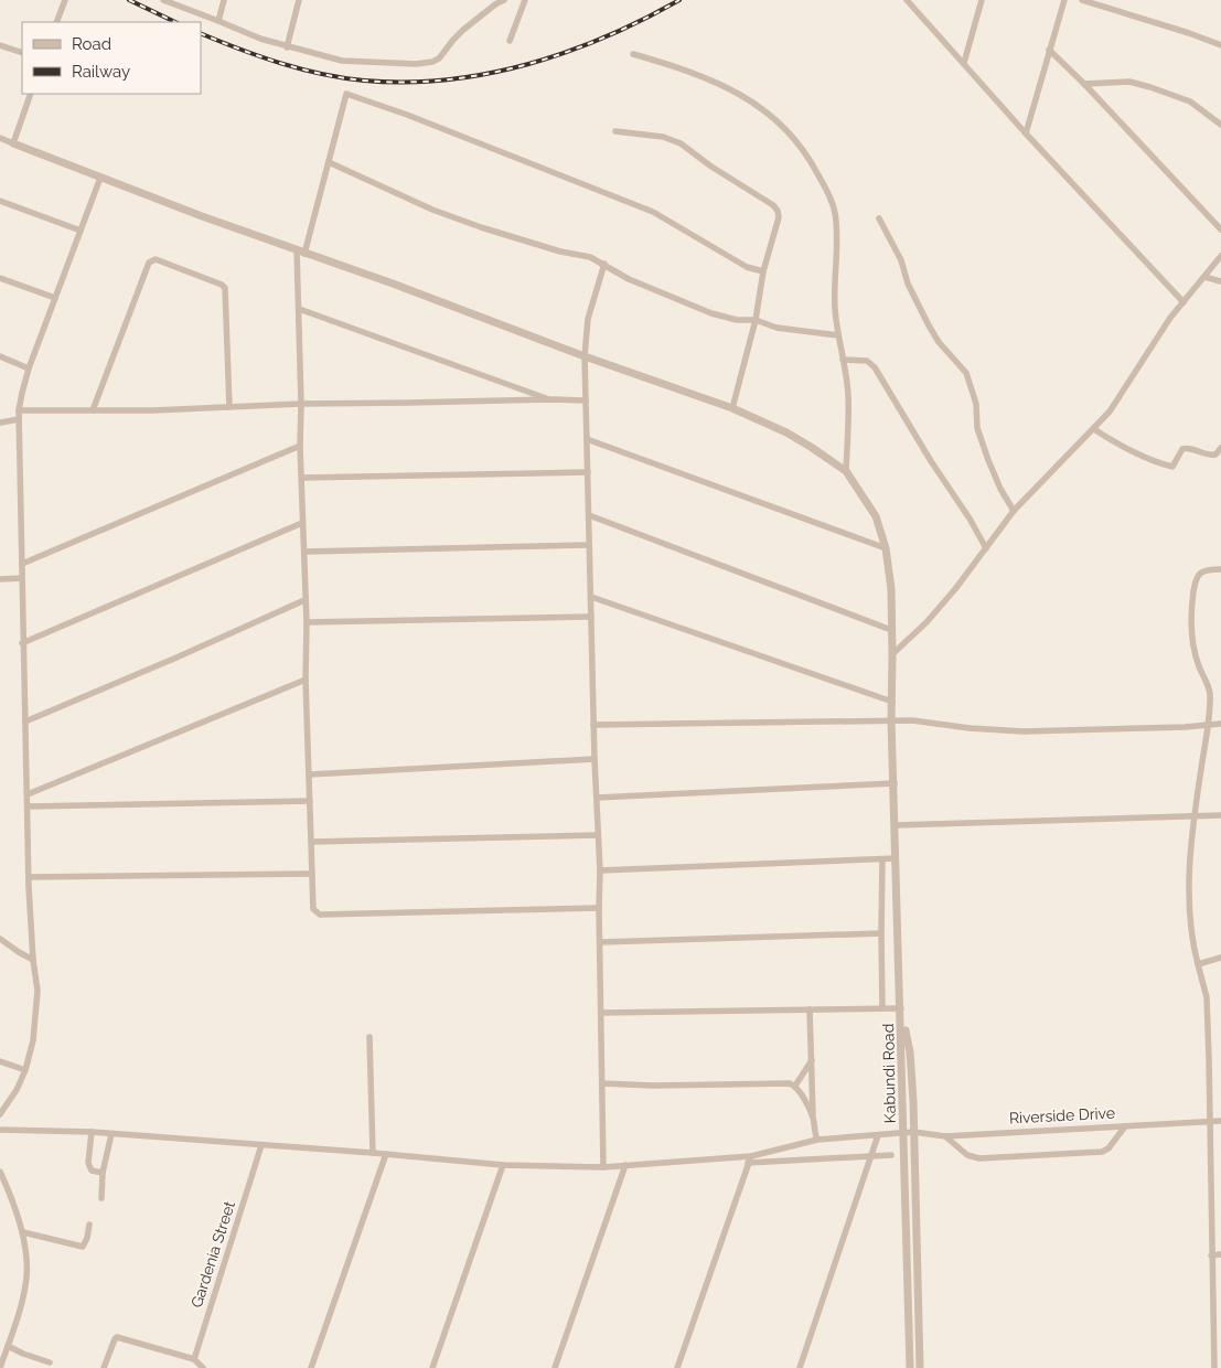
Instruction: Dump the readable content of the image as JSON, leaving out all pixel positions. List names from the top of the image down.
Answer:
{
  "streets": {
    "street": ["Kabundi Road", "Riverside Drive", "Gardenia Street"]
  },
  "crossings": [
    ["Kabundi Road", "Riverside Drive"]
  ],
  "legend": ["Road", "Railway"]
}
